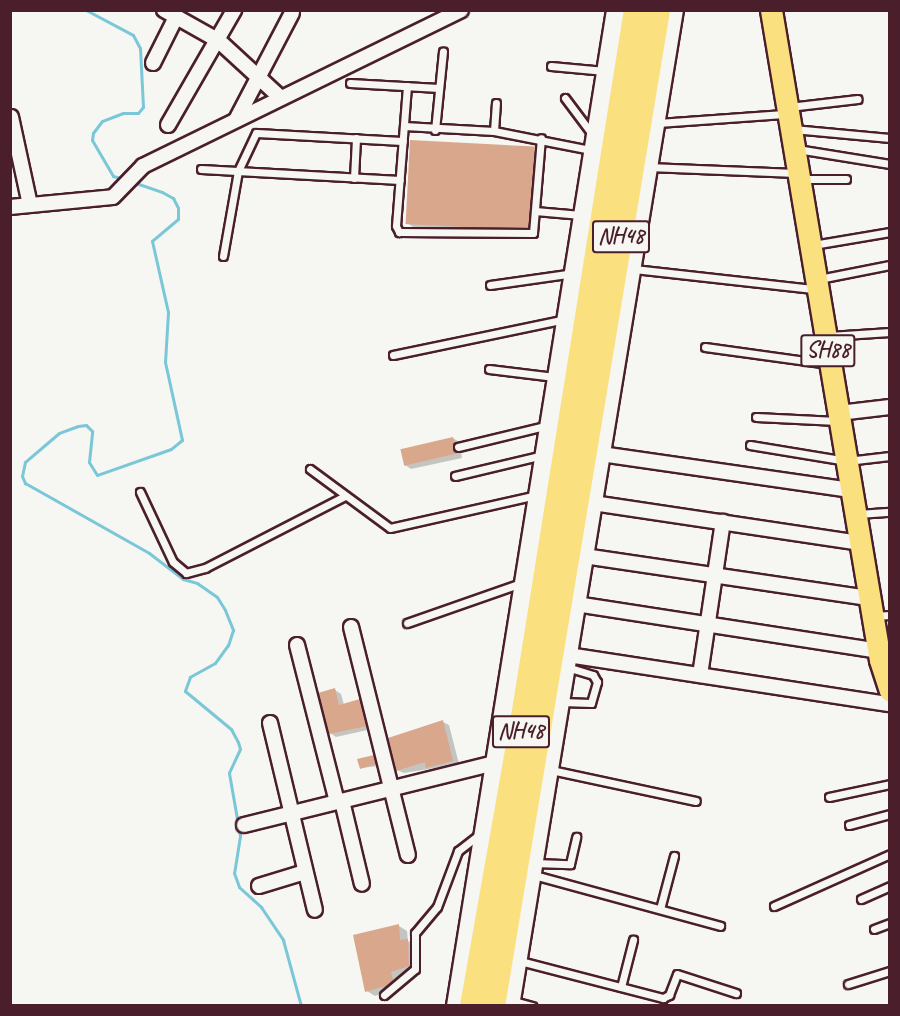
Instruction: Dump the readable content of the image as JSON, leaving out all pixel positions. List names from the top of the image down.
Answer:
{
  "streets": {
    "highway": ["NH48"],
    "main road": ["SH88"]
  }
}
